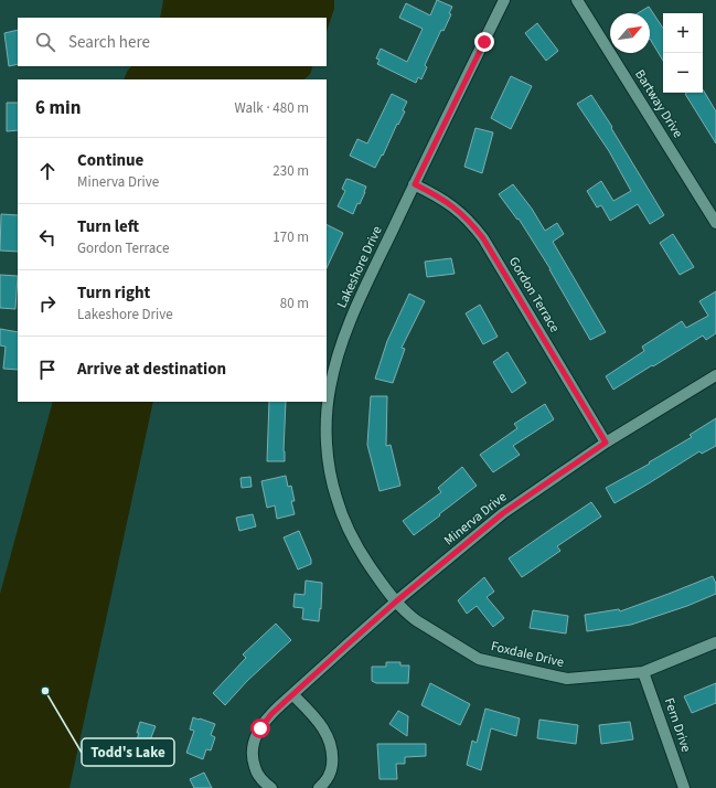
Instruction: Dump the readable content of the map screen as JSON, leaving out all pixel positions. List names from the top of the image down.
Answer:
{
  "streets": {
    "street": [
      "Bartway Drive",
      "Lakeshore Drive",
      "Gordon Terrace",
      "Minerva Drive",
      "Foxdale Drive",
      "Fern Drive"
    ]
  },
  "crossings": [
    ["Lakeshore Drive", "Gordon Terrace"],
    ["Lakeshore Drive", "Minerva Drive"],
    ["Lakeshore Drive", "Foxdale Drive"],
    ["Gordon Terrace", "Minerva Drive"],
    ["Minerva Drive", "Foxdale Drive"],
    ["Foxdale Drive", "Fern Drive"]
  ],
  "places": ["Todd's Lake"],
  "north": "top right",
  "page": {
    "map_buttons": ["+", "−"],
    "search": "Search here",
    "heading": ["6 min", "Walk · 480 m"],
    "list": [
      ["Continue", "Minerva Drive", "230 m"],
      ["Turn left", "Gordon Terrace", "170 m"],
      ["Turn right", "Lakeshore Drive", "80 m"],
      "Arrive at destination"
    ]
  }
}
